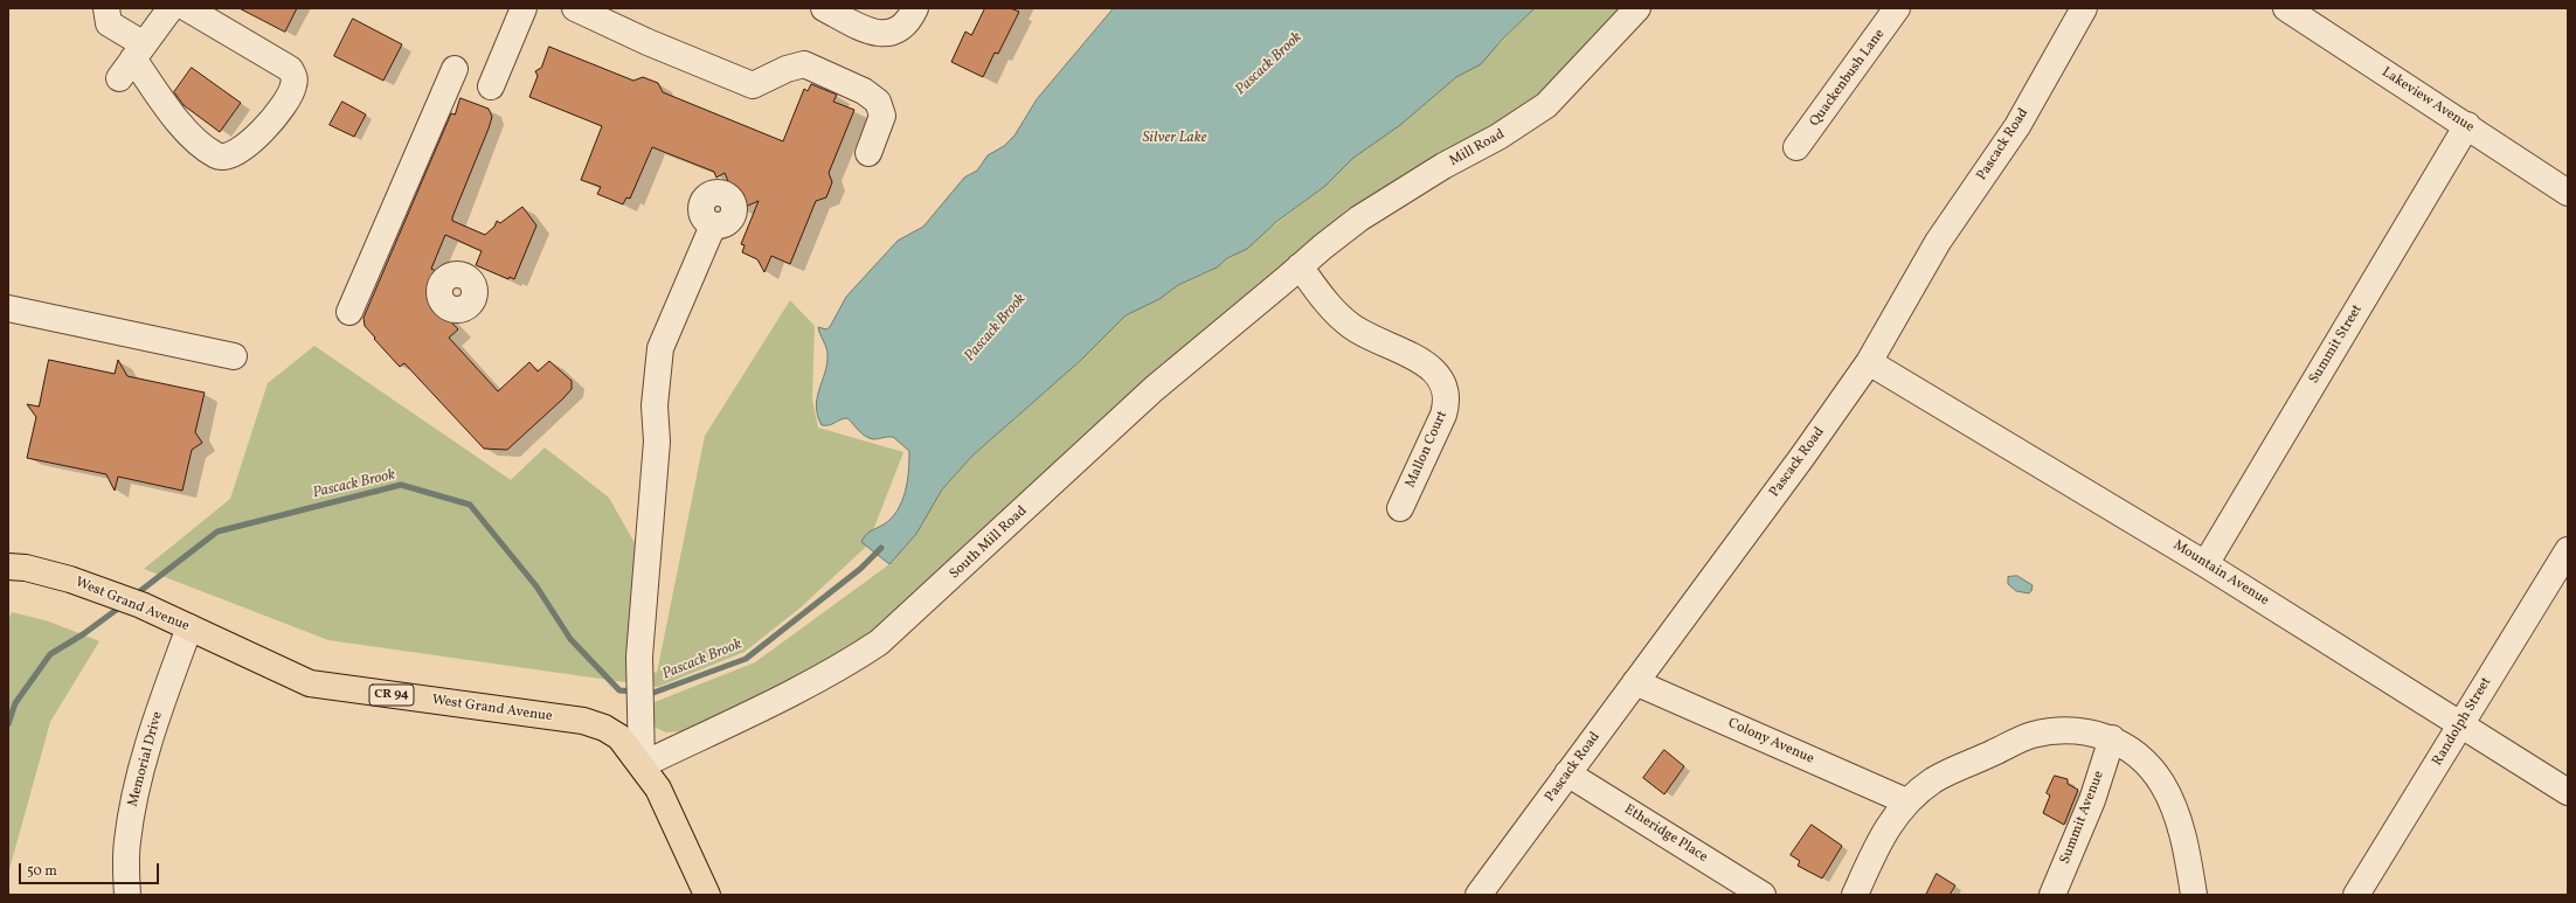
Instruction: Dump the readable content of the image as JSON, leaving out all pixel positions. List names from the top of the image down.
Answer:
{
  "streets": {
    "main road": ["West Grand Avenue", "CR 94"],
    "street": [
      "Quackenbush Lane",
      "Lakeview Avenue",
      "Pascack Road",
      "Mill Road",
      "Summit Street",
      "Mallon Court",
      "South Mill Road",
      "Mountain Avenue",
      "Randolph Street",
      "Colony Avenue",
      "Memorial Drive",
      "Summit Avenue",
      "Etheridge Place"
    ]
  },
  "crossings": [
    ["Lakeview Avenue", "Summit Street"],
    ["Pascack Road", "Mountain Avenue"],
    ["Pascack Road", "Colony Avenue"],
    ["Pascack Road", "Etheridge Place"],
    ["Mill Road", "Mallon Court"],
    ["Mill Road", "South Mill Road"],
    ["Summit Street", "Mountain Avenue"],
    ["Mallon Court", "South Mill Road"],
    ["South Mill Road", "West Grand Avenue"],
    ["Mountain Avenue", "Randolph Street"],
    ["West Grand Avenue", "Memorial Drive"]
  ],
  "water": ["Pascack Brook", "Silver Lake"],
  "scale_bar": "50 m"
}
